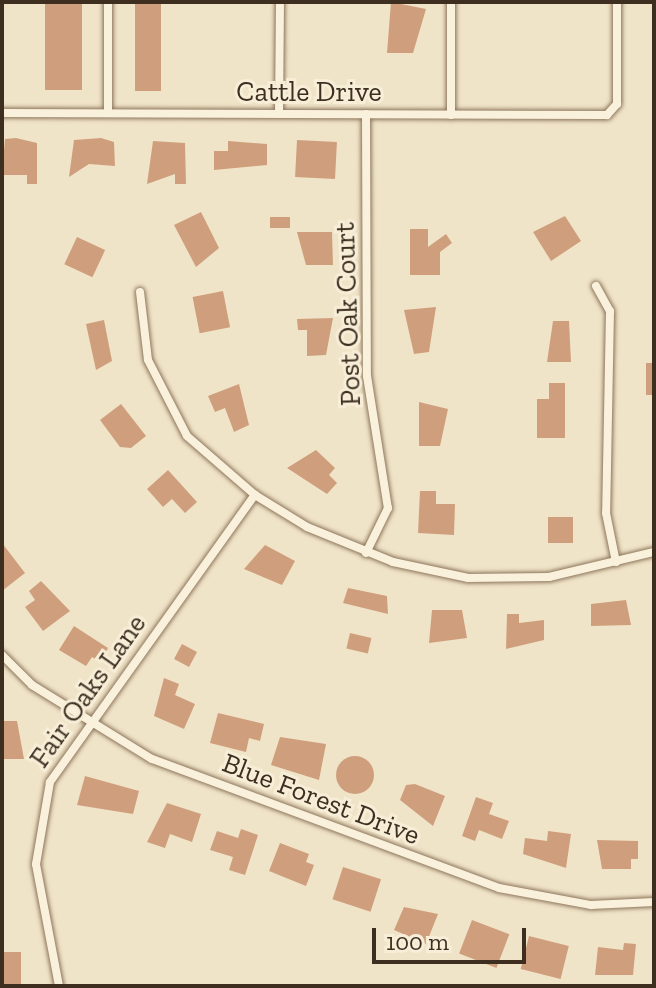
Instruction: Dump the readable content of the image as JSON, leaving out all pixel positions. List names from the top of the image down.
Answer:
{
  "streets": {
    "street": [
      "Cattle Drive",
      "Post Oak Court",
      "Fair Oaks Lane",
      "Blue Forest Drive"
    ]
  },
  "crossings": [
    ["Cattle Drive", "Post Oak Court"],
    ["Fair Oaks Lane", "Blue Forest Drive"]
  ],
  "scale_bar": "100 m"
}
